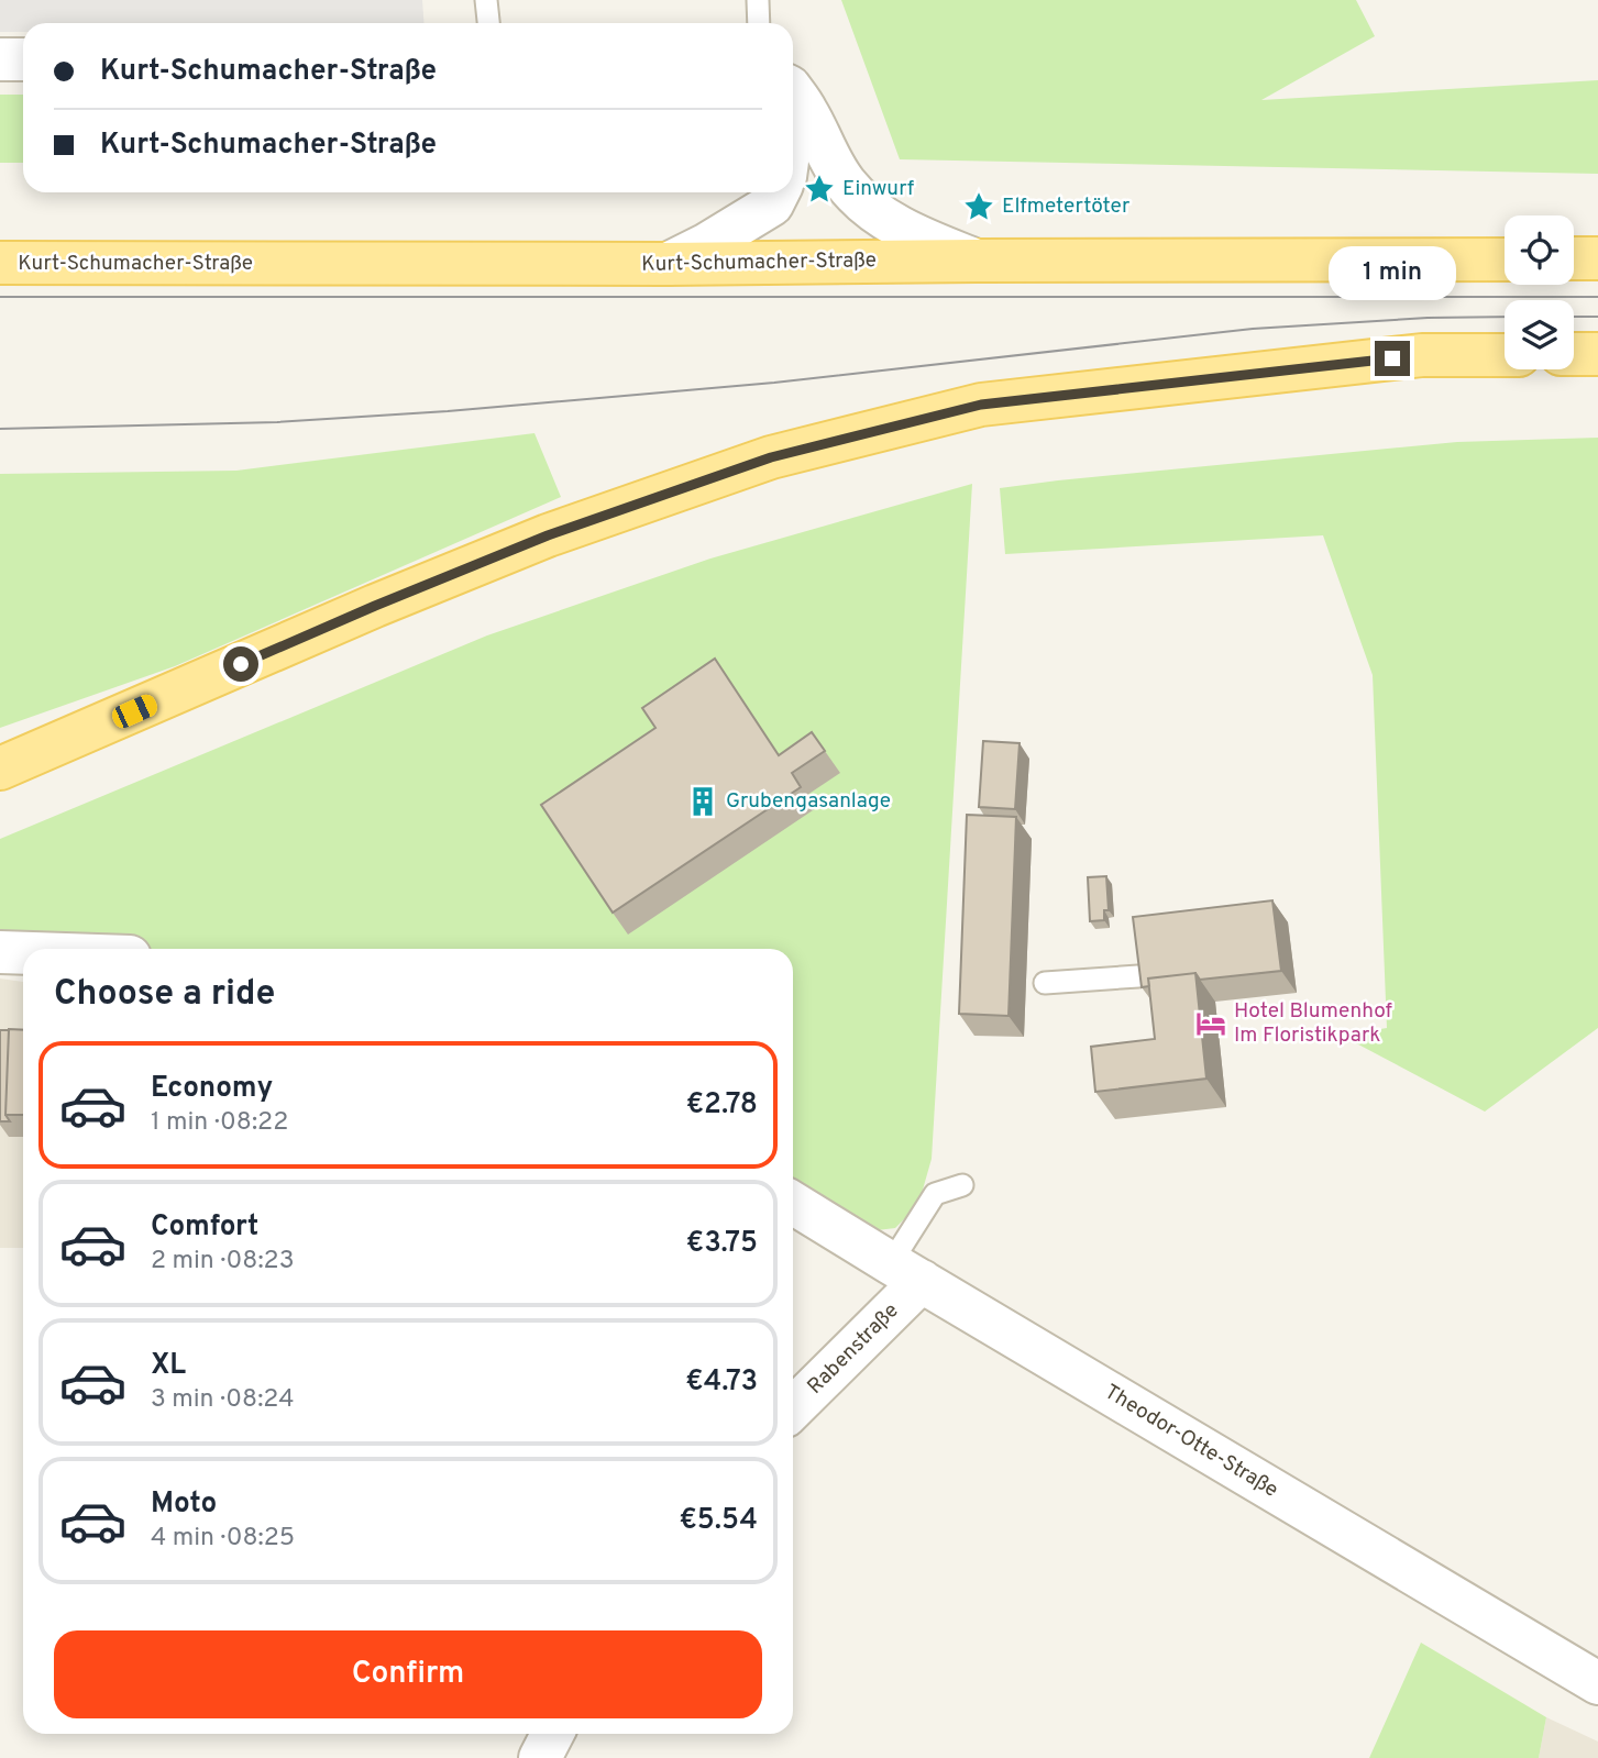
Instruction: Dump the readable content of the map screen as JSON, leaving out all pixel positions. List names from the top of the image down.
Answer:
{
  "streets": {
    "main road": ["Kurt-Schumacher-Straße"],
    "street": ["Rabenstraße", "Theodor-Otte-Straße"]
  },
  "crossings": [
    ["Rabenstraße", "Theodor-Otte-Straße"]
  ],
  "places": {
    "place": ["Einwurf", "Elfmetertöter"],
    "building": ["Grubengasanlage"],
    "hotel": ["Hotel Blumenhof Im Floristikpark"]
  },
  "page": {
    "banner": ["Kurt-Schumacher-Straße", "Kurt-Schumacher-Straße"],
    "bubble": "1 min",
    "heading": "Choose a ride",
    "list": [
      {
        "name": "Economy",
        "note": "1 min · 08:22",
        "value": "€2.78"
      },
      {
        "name": "Comfort",
        "note": "2 min · 08:23",
        "value": "€3.75"
      },
      {
        "name": "XL",
        "note": "3 min · 08:24",
        "value": "€4.73"
      },
      {
        "name": "Moto",
        "note": "4 min · 08:25",
        "value": "€5.54"
      }
    ],
    "buttons": "Confirm"
  }
}
